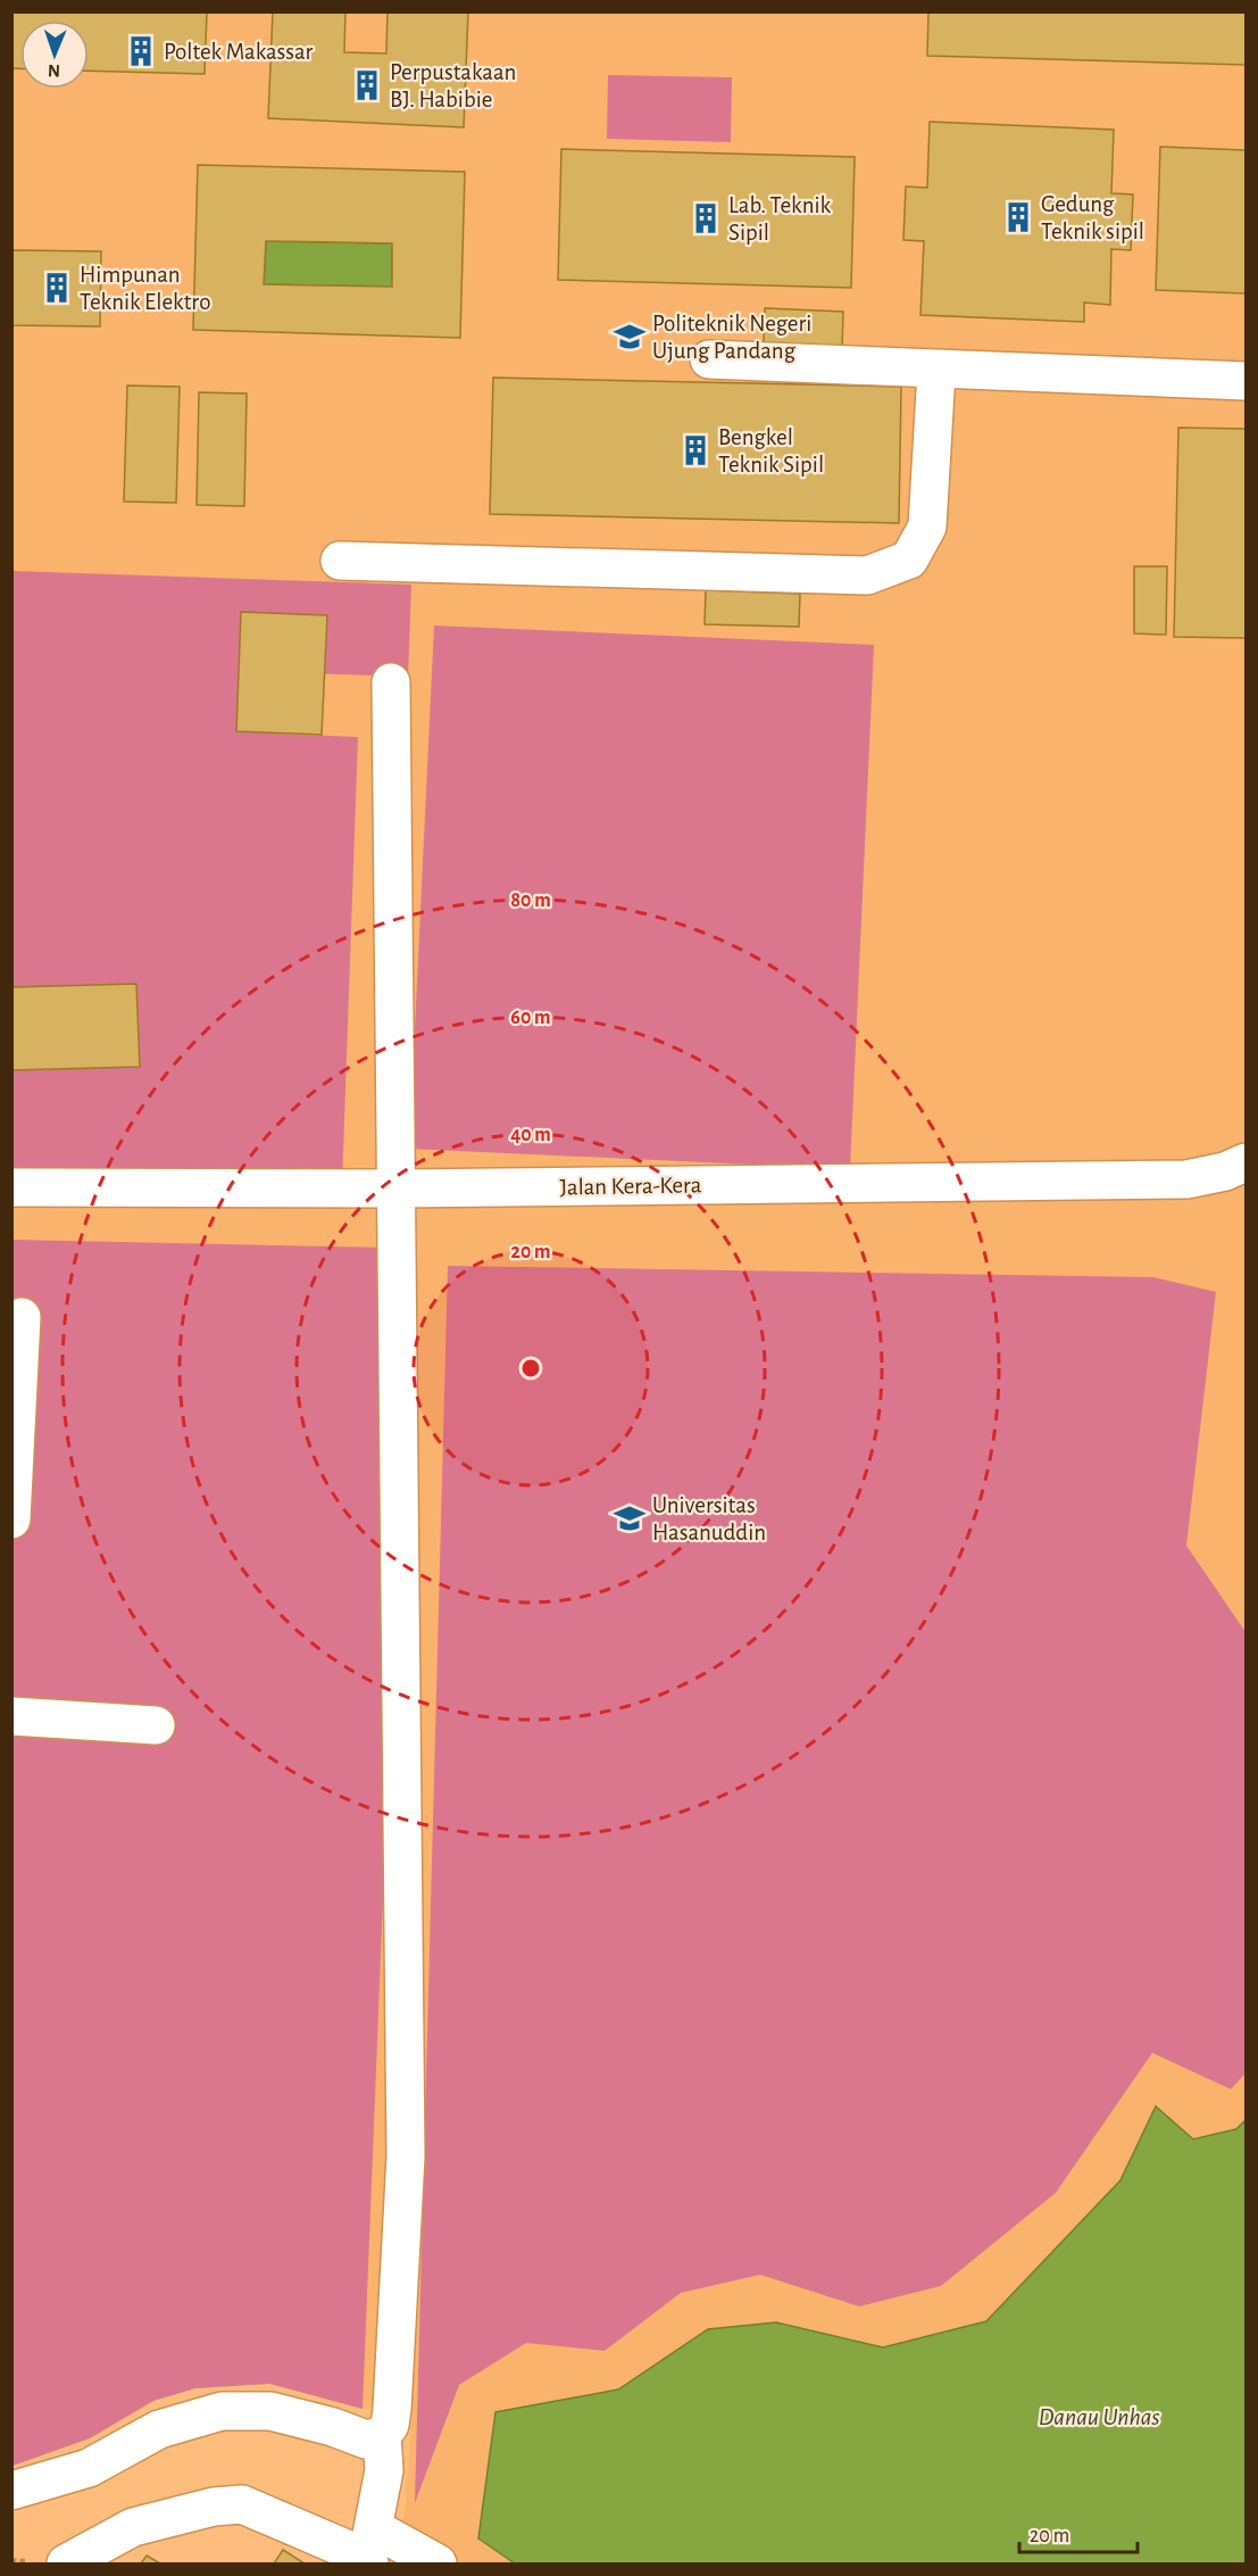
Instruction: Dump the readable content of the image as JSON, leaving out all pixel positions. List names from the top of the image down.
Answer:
{
  "streets": {
    "street": ["Jalan Kera-Kera"]
  },
  "water": ["Danau Unhas"],
  "places": {
    "building": [
      "Poltek Makassar",
      "Perpustakaan BJ. Habibie",
      "Gedung Teknik sipil",
      "Lab. Teknik Sipil",
      "Himpunan Teknik Elektro",
      "Bengkel Teknik Sipil"
    ],
    "school or university": ["Politeknik Negeri Ujung Pandang", "Universitas Hasanuddin"]
  },
  "scale_bar": "20 m",
  "north": "bottom",
  "rings": [
    "80 m",
    "60 m",
    "40 m",
    "20 m"
  ]
}
